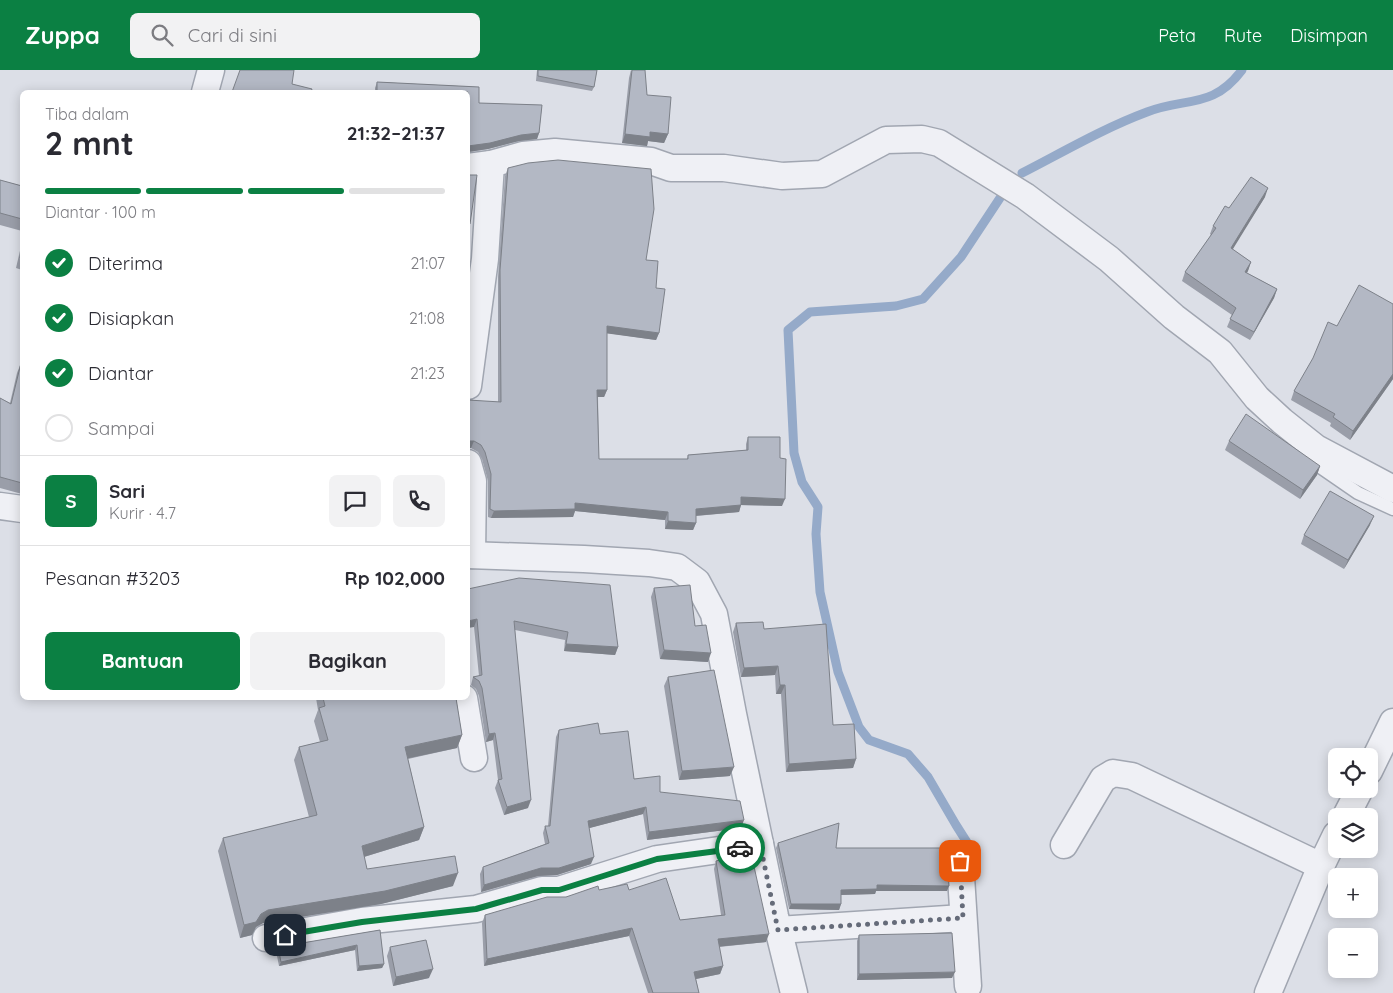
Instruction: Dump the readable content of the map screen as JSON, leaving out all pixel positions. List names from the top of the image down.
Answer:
{
  "page": {
    "header": "Zuppa",
    "search": "Cari di sini",
    "nav": ["Peta", "Rute", "Disimpan"],
    "heading": ["2 mnt", "Tiba dalam", "21:32–21:37"],
    "panel": [
      "Sari",
      "Kurir · 4.7",
      "Pesanan #3203",
      "Rp 102,000"
    ],
    "bar": "Diantar · 100 m",
    "list": [
      ["Diterima", "21:07"],
      ["Disiapkan", "21:08"],
      ["Diantar", "21:23"],
      "Sampai"
    ],
    "round": "S",
    "buttons": ["Bantuan", "Bagikan"],
    "map_buttons": ["+", "−"]
  }
}
